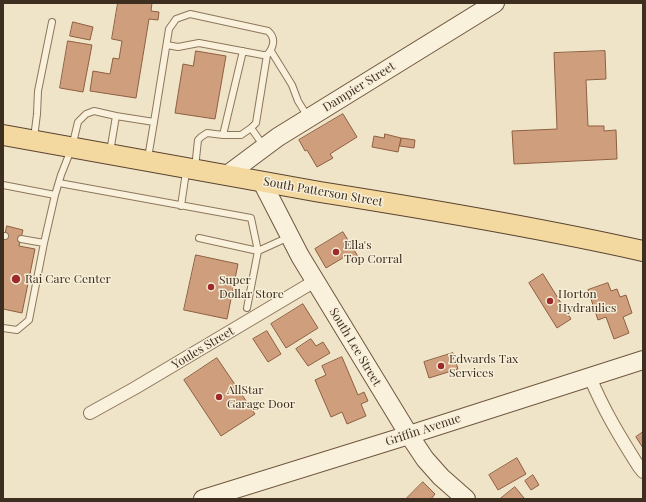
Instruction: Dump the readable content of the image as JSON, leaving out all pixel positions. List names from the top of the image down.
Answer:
{
  "streets": {
    "main road": [
      "Dampier Street",
      "South Patterson Street",
      "South Lee Street",
      "Griffin Avenue"
    ],
    "street": ["Youles Street"]
  },
  "crossings": [
    ["Dampier Street", "South Patterson Street"],
    ["South Patterson Street", "South Lee Street"],
    ["South Lee Street", "Youles Street"],
    ["South Lee Street", "Griffin Avenue"]
  ],
  "places": [
    "Ella's Top Corral",
    "Rai Care Center",
    "Super Dollar Store",
    "Horton Hydraulics",
    "Edwards Tax Services",
    "AllStar Garage Door"
  ]
}
